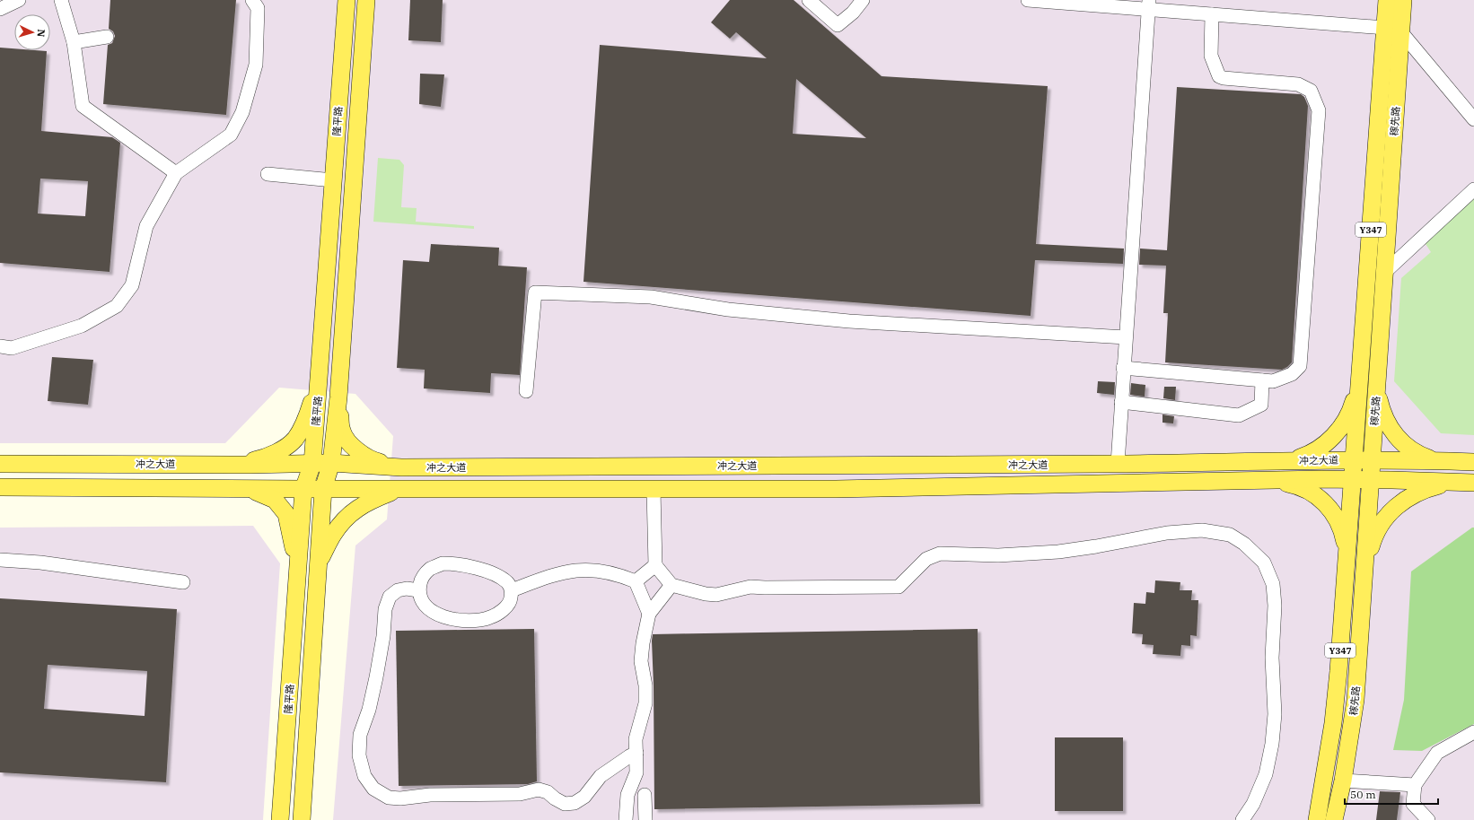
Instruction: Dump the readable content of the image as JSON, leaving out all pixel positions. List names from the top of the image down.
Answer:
{
  "streets": {
    "main road": [
      "隆平路",
      "稼先路",
      "Y347",
      "冲之大道"
    ]
  },
  "crossings": [
    ["隆平路", "冲之大道"],
    ["稼先路", "冲之大道"]
  ],
  "scale_bar": "50 m",
  "north": "right"
}
